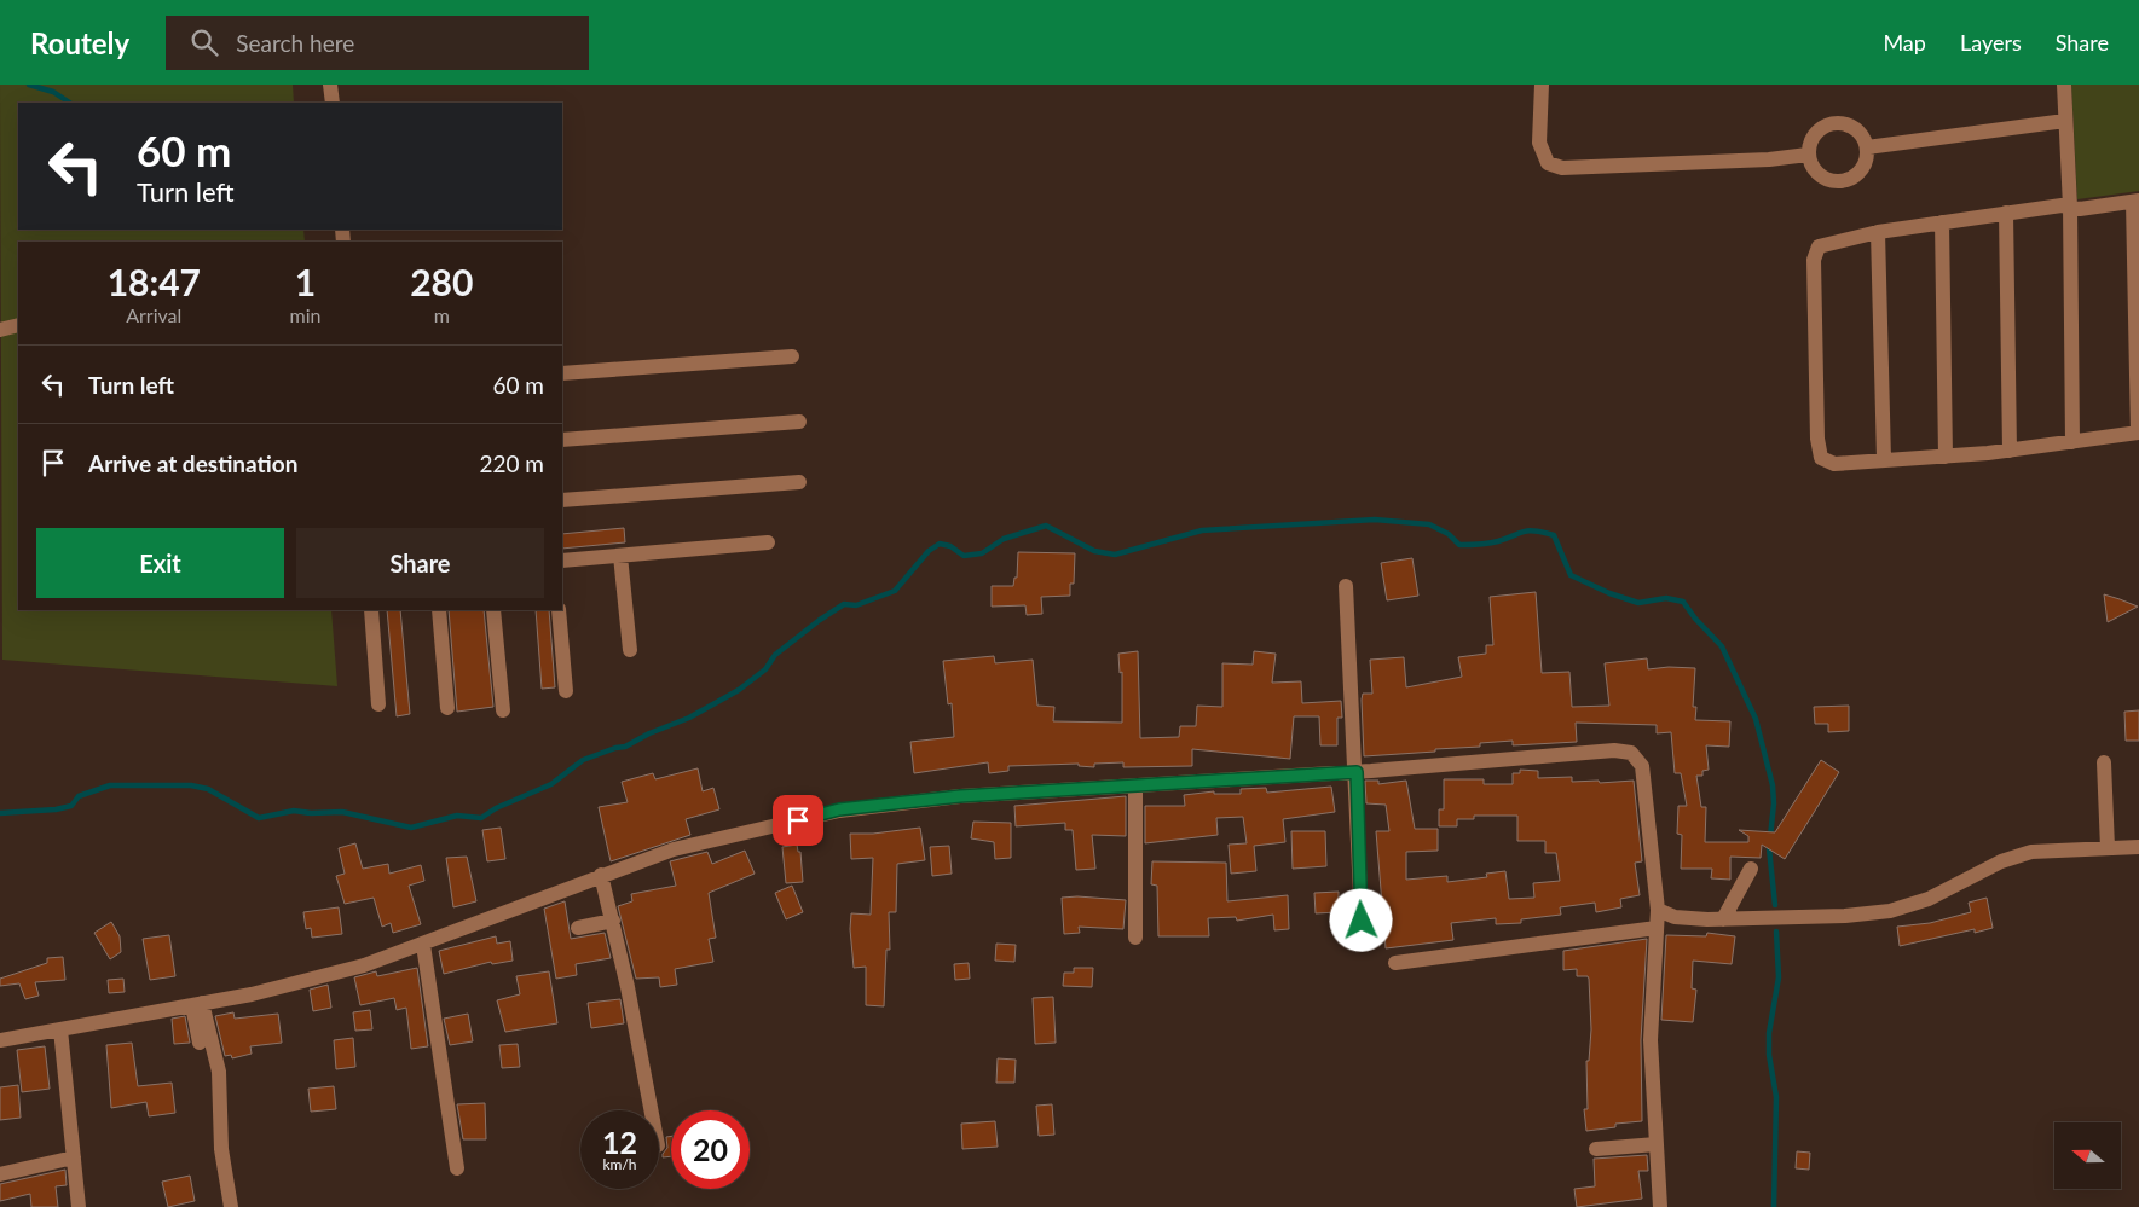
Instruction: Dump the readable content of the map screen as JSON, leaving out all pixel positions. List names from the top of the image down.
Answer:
{
  "north": "left",
  "page": {
    "header": "Routely",
    "search": "Search here",
    "nav": ["Map", "Layers", "Share"],
    "turn": ["60 m", "Turn left"],
    "eta": [
      "18:47",
      "Arrival",
      "1",
      "min",
      "280",
      "m"
    ],
    "list": [
      {
        "name": "Turn left",
        "value": "60 m"
      },
      {
        "name": "Arrive at destination",
        "value": "220 m"
      }
    ],
    "buttons": ["Exit", "Share"],
    "speed": "12 km/h",
    "limit": "20"
  }
}
